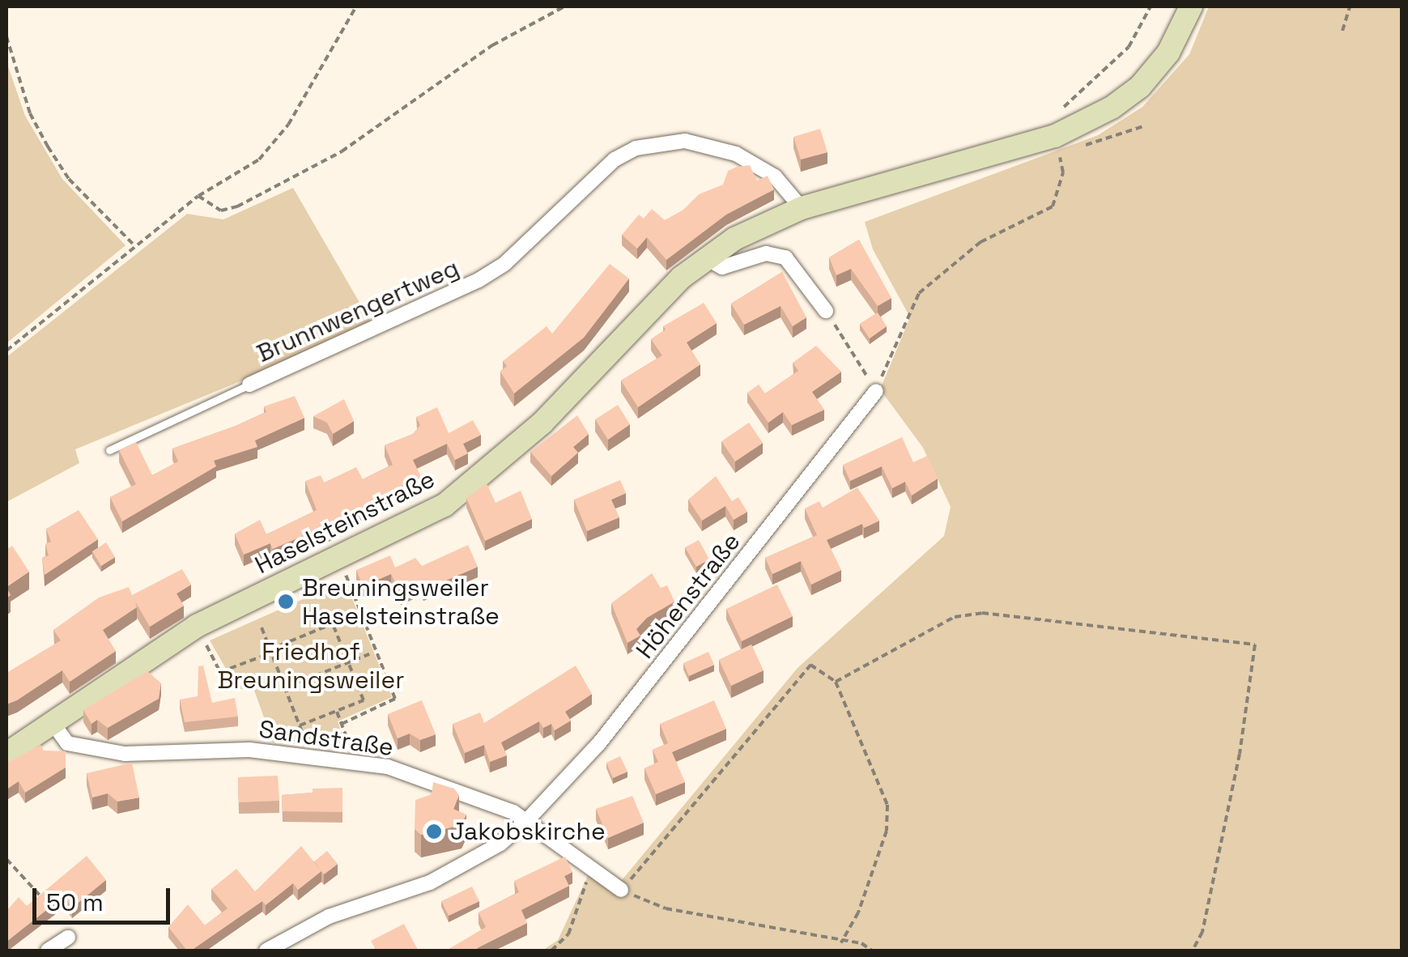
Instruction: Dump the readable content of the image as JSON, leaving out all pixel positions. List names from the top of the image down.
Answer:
{
  "streets": {
    "street": [
      "Brunnwengertweg",
      "Haselsteinstraße",
      "Höhenstraße",
      "Sandstraße"
    ]
  },
  "crossings": [
    ["Brunnwengertweg", "Haselsteinstraße"],
    ["Haselsteinstraße", "Sandstraße"],
    ["Höhenstraße", "Sandstraße"]
  ],
  "parks": ["Friedhof Breuningsweiler"],
  "places": ["Breuningsweiler Haselsteinstraße", "Jakobskirche"],
  "scale_bar": "50 m"
}
